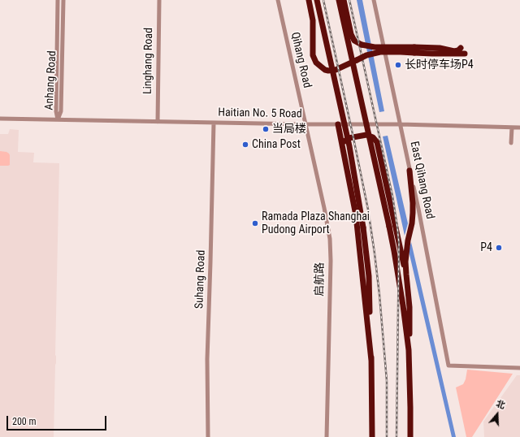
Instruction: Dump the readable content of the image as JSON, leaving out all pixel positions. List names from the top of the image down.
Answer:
{
  "streets": {
    "street": [
      "Qihang Road",
      "Linghang Road",
      "Anhang Road",
      "Haitian No. 5 Road",
      "East Qihang Road",
      "Suhang Road",
      "启航路"
    ]
  },
  "crossings": [
    ["Qihang Road", "Haitian No. 5 Road"],
    ["Qihang Road", "启航路"],
    ["Linghang Road", "Haitian No. 5 Road"],
    ["Anhang Road", "Haitian No. 5 Road"],
    ["Haitian No. 5 Road", "East Qihang Road"],
    ["Haitian No. 5 Road", "Suhang Road"],
    ["Haitian No. 5 Road", "启航路"]
  ],
  "places": [
    "长时停车场P4",
    "当局楼",
    "China Post",
    "Ramada Plaza Shanghai Pudong Airport",
    "P4"
  ],
  "scale_bar": "200 m",
  "north": "top"
}
